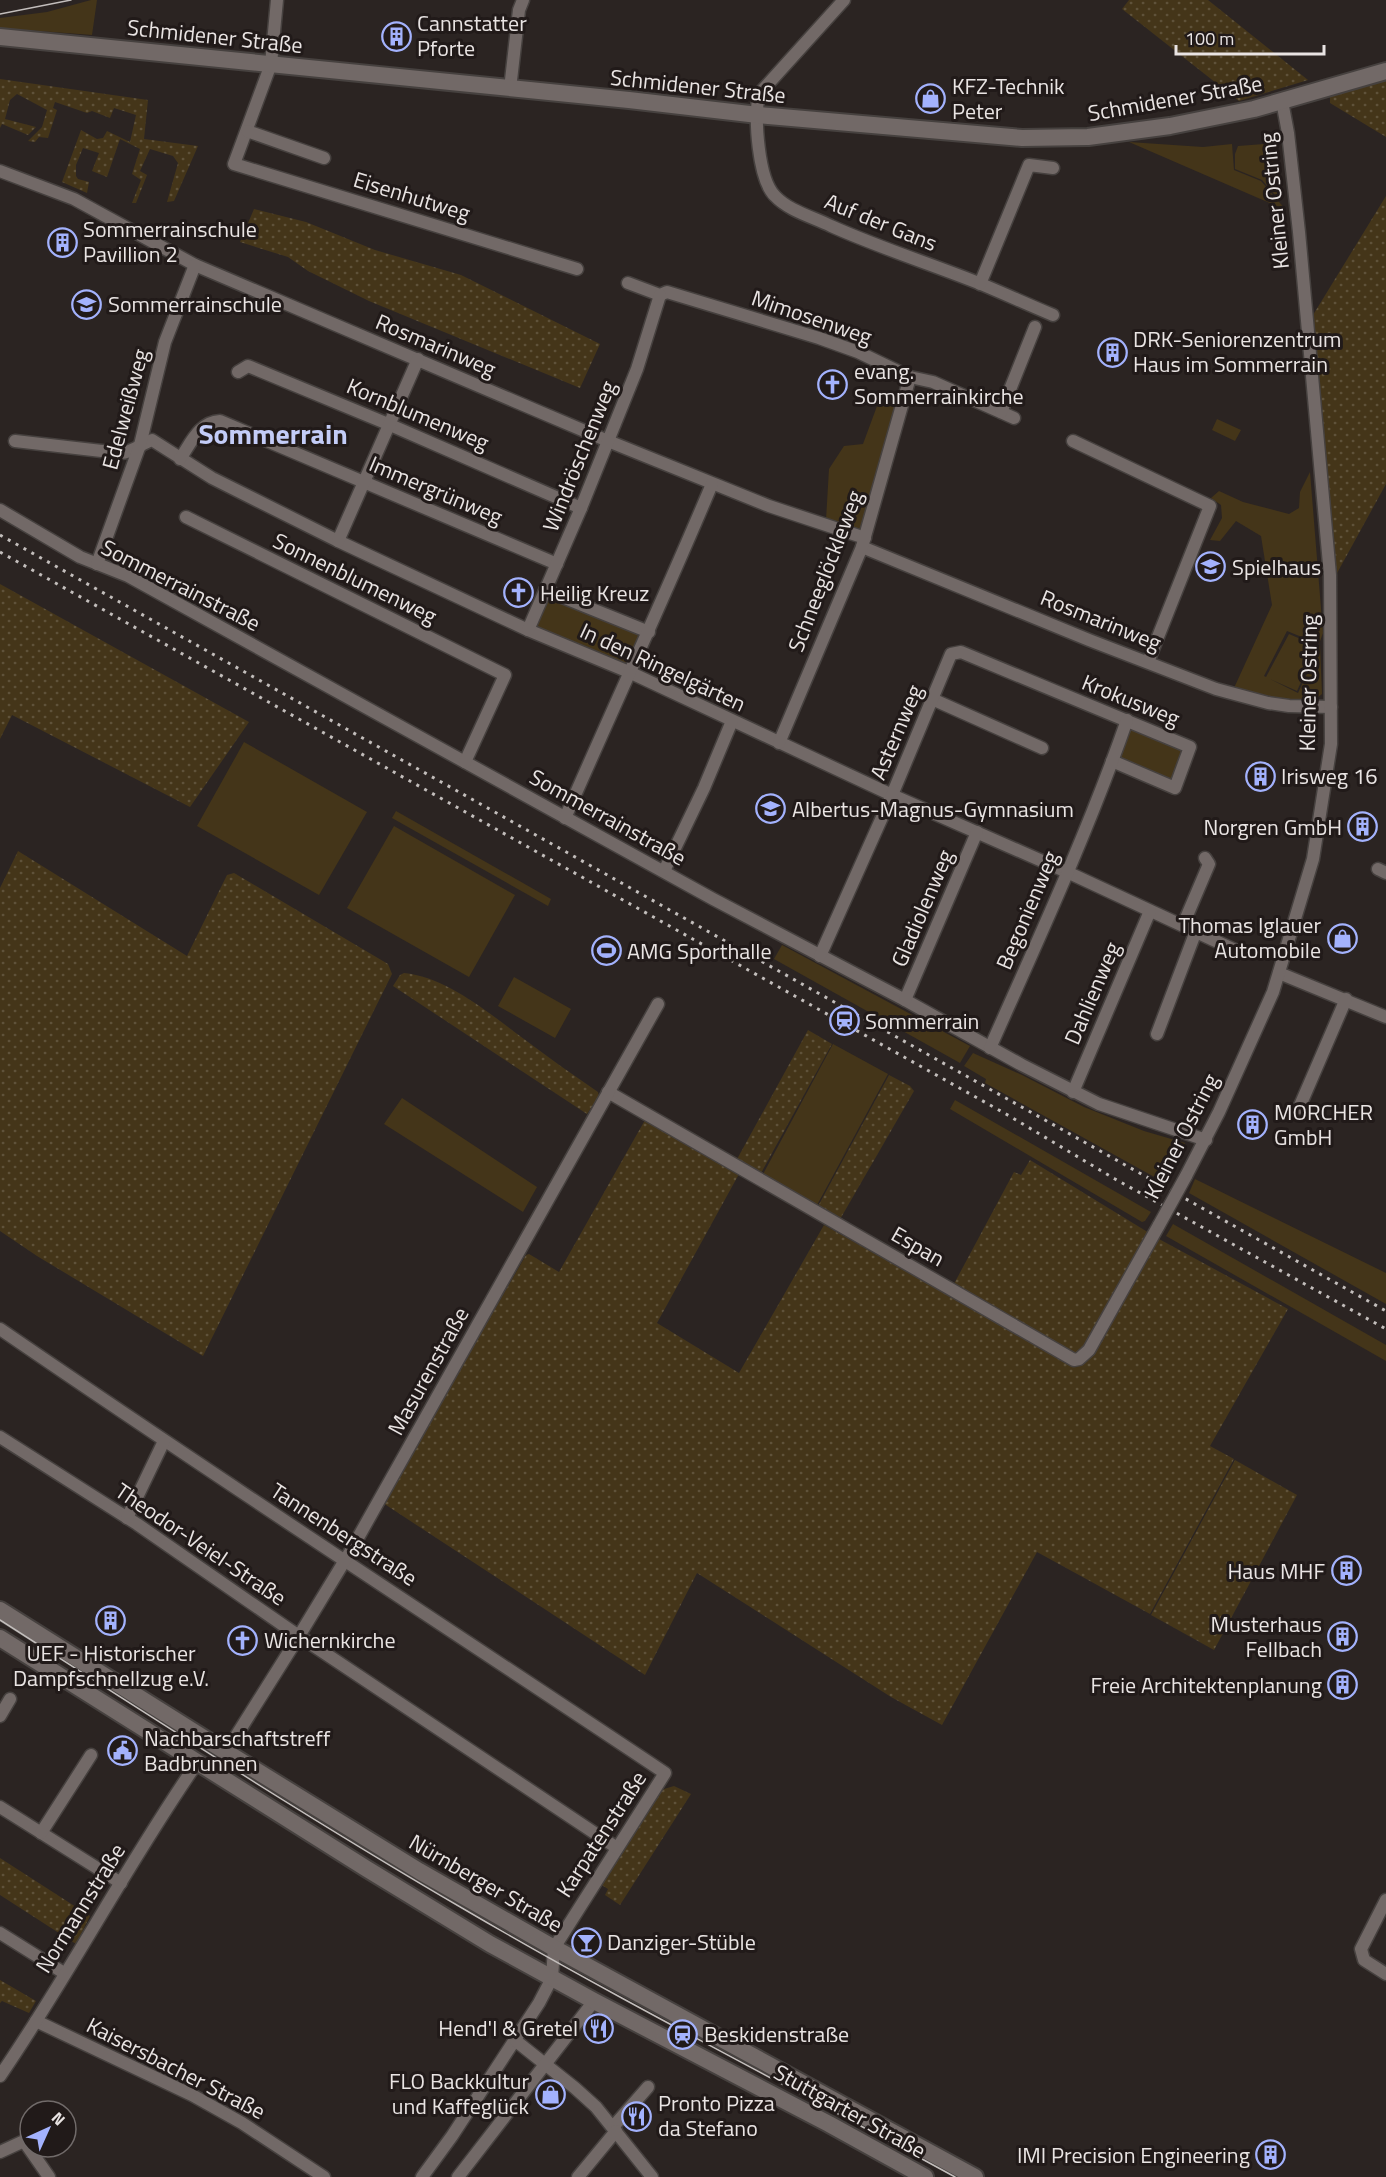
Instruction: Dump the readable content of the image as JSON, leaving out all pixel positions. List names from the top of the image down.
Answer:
{
  "streets": {
    "main road": ["Schmidener Straße", "Nürnberger Straße", "Stuttgarter Straße"],
    "street": [
      "Eisenhutweg",
      "Kleiner Ostring",
      "Auf der Gans",
      "Mimosenweg",
      "Rosmarinweg",
      "Edelweißweg",
      "Kornblumenweg",
      "Windröschenweg",
      "Immergrünweg",
      "Schneeglöckleweg",
      "Sonnenblumenweg",
      "Sommerrainstraße",
      "In den Ringelgärten",
      "Krokusweg",
      "Asternweg",
      "Gladiolenweg",
      "Begonienweg",
      "Dahlienweg",
      "Espan",
      "Masurenstraße",
      "Tannenbergstraße",
      "Theodor-Veiel-Straße",
      "Karpatenstraße",
      "Normannstraße",
      "Kaisersbacher Straße"
    ]
  },
  "crossings": [
    ["Schmidener Straße", "Kleiner Ostring"],
    ["Schmidener Straße", "Auf der Gans"],
    ["Kleiner Ostring", "Rosmarinweg"],
    ["Kleiner Ostring", "Sommerrainstraße"],
    ["Kleiner Ostring", "Espan"],
    ["Mimosenweg", "Windröschenweg"],
    ["Mimosenweg", "Schneeglöckleweg"],
    ["Rosmarinweg", "Edelweißweg"],
    ["Rosmarinweg", "Windröschenweg"],
    ["Rosmarinweg", "Schneeglöckleweg"],
    ["Edelweißweg", "Sommerrainstraße"],
    ["Edelweißweg", "In den Ringelgärten"],
    ["Kornblumenweg", "Windröschenweg"],
    ["Windröschenweg", "Immergrünweg"],
    ["Windröschenweg", "In den Ringelgärten"],
    ["Immergrünweg", "In den Ringelgärten"],
    ["Schneeglöckleweg", "In den Ringelgärten"],
    ["Sonnenblumenweg", "Sommerrainstraße"],
    ["Sommerrainstraße", "Asternweg"],
    ["Sommerrainstraße", "Gladiolenweg"],
    ["Sommerrainstraße", "Begonienweg"],
    ["Sommerrainstraße", "Dahlienweg"],
    ["In den Ringelgärten", "Asternweg"],
    ["In den Ringelgärten", "Gladiolenweg"],
    ["In den Ringelgärten", "Begonienweg"],
    ["In den Ringelgärten", "Dahlienweg"],
    ["Krokusweg", "Asternweg"],
    ["Krokusweg", "Begonienweg"],
    ["Espan", "Masurenstraße"],
    ["Masurenstraße", "Tannenbergstraße"],
    ["Masurenstraße", "Theodor-Veiel-Straße"],
    ["Masurenstraße", "Nürnberger Straße"],
    ["Tannenbergstraße", "Karpatenstraße"],
    ["Theodor-Veiel-Straße", "Karpatenstraße"],
    ["Karpatenstraße", "Nürnberger Straße"],
    ["Normannstraße", "Kaisersbacher Straße"]
  ],
  "districts": ["Sommerrain"],
  "places": {
    "building": [
      "Cannstatter Pforte",
      "Sommerrainschule Pavillion 2",
      "DRK-Seniorenzentrum Haus im Sommerrain",
      "Irisweg 16",
      "Norgren GmbH",
      "MORCHER GmbH",
      "Haus MHF",
      "UEF - Historischer Dampfschnellzug e.V.",
      "Musterhaus Fellbach",
      "Freie Architektenplanung",
      "IMI Precision Engineering"
    ],
    "shop": ["KFZ-Technik Peter", "Thomas Iglauer Automobile", "FLO Backkultur und Kaffeglück"],
    "school or university": ["Sommerrainschule", "Spielhaus", "Albertus-Magnus-Gymnasium"],
    "church": ["evang. Sommerrainkirche", "Heilig Kreuz", "Wichernkirche"],
    "sports": ["AMG Sporthalle"],
    "station": ["Sommerrain", "Beskidenstraße"],
    "public building": ["Nachbarschaftstreff Badbrunnen"],
    "bar": ["Danziger-Stüble"],
    "restaurant": ["Hend'l & Gretel", "Pronto Pizza da Stefano"]
  },
  "scale_bar": "100 m",
  "north": "top right"
}
